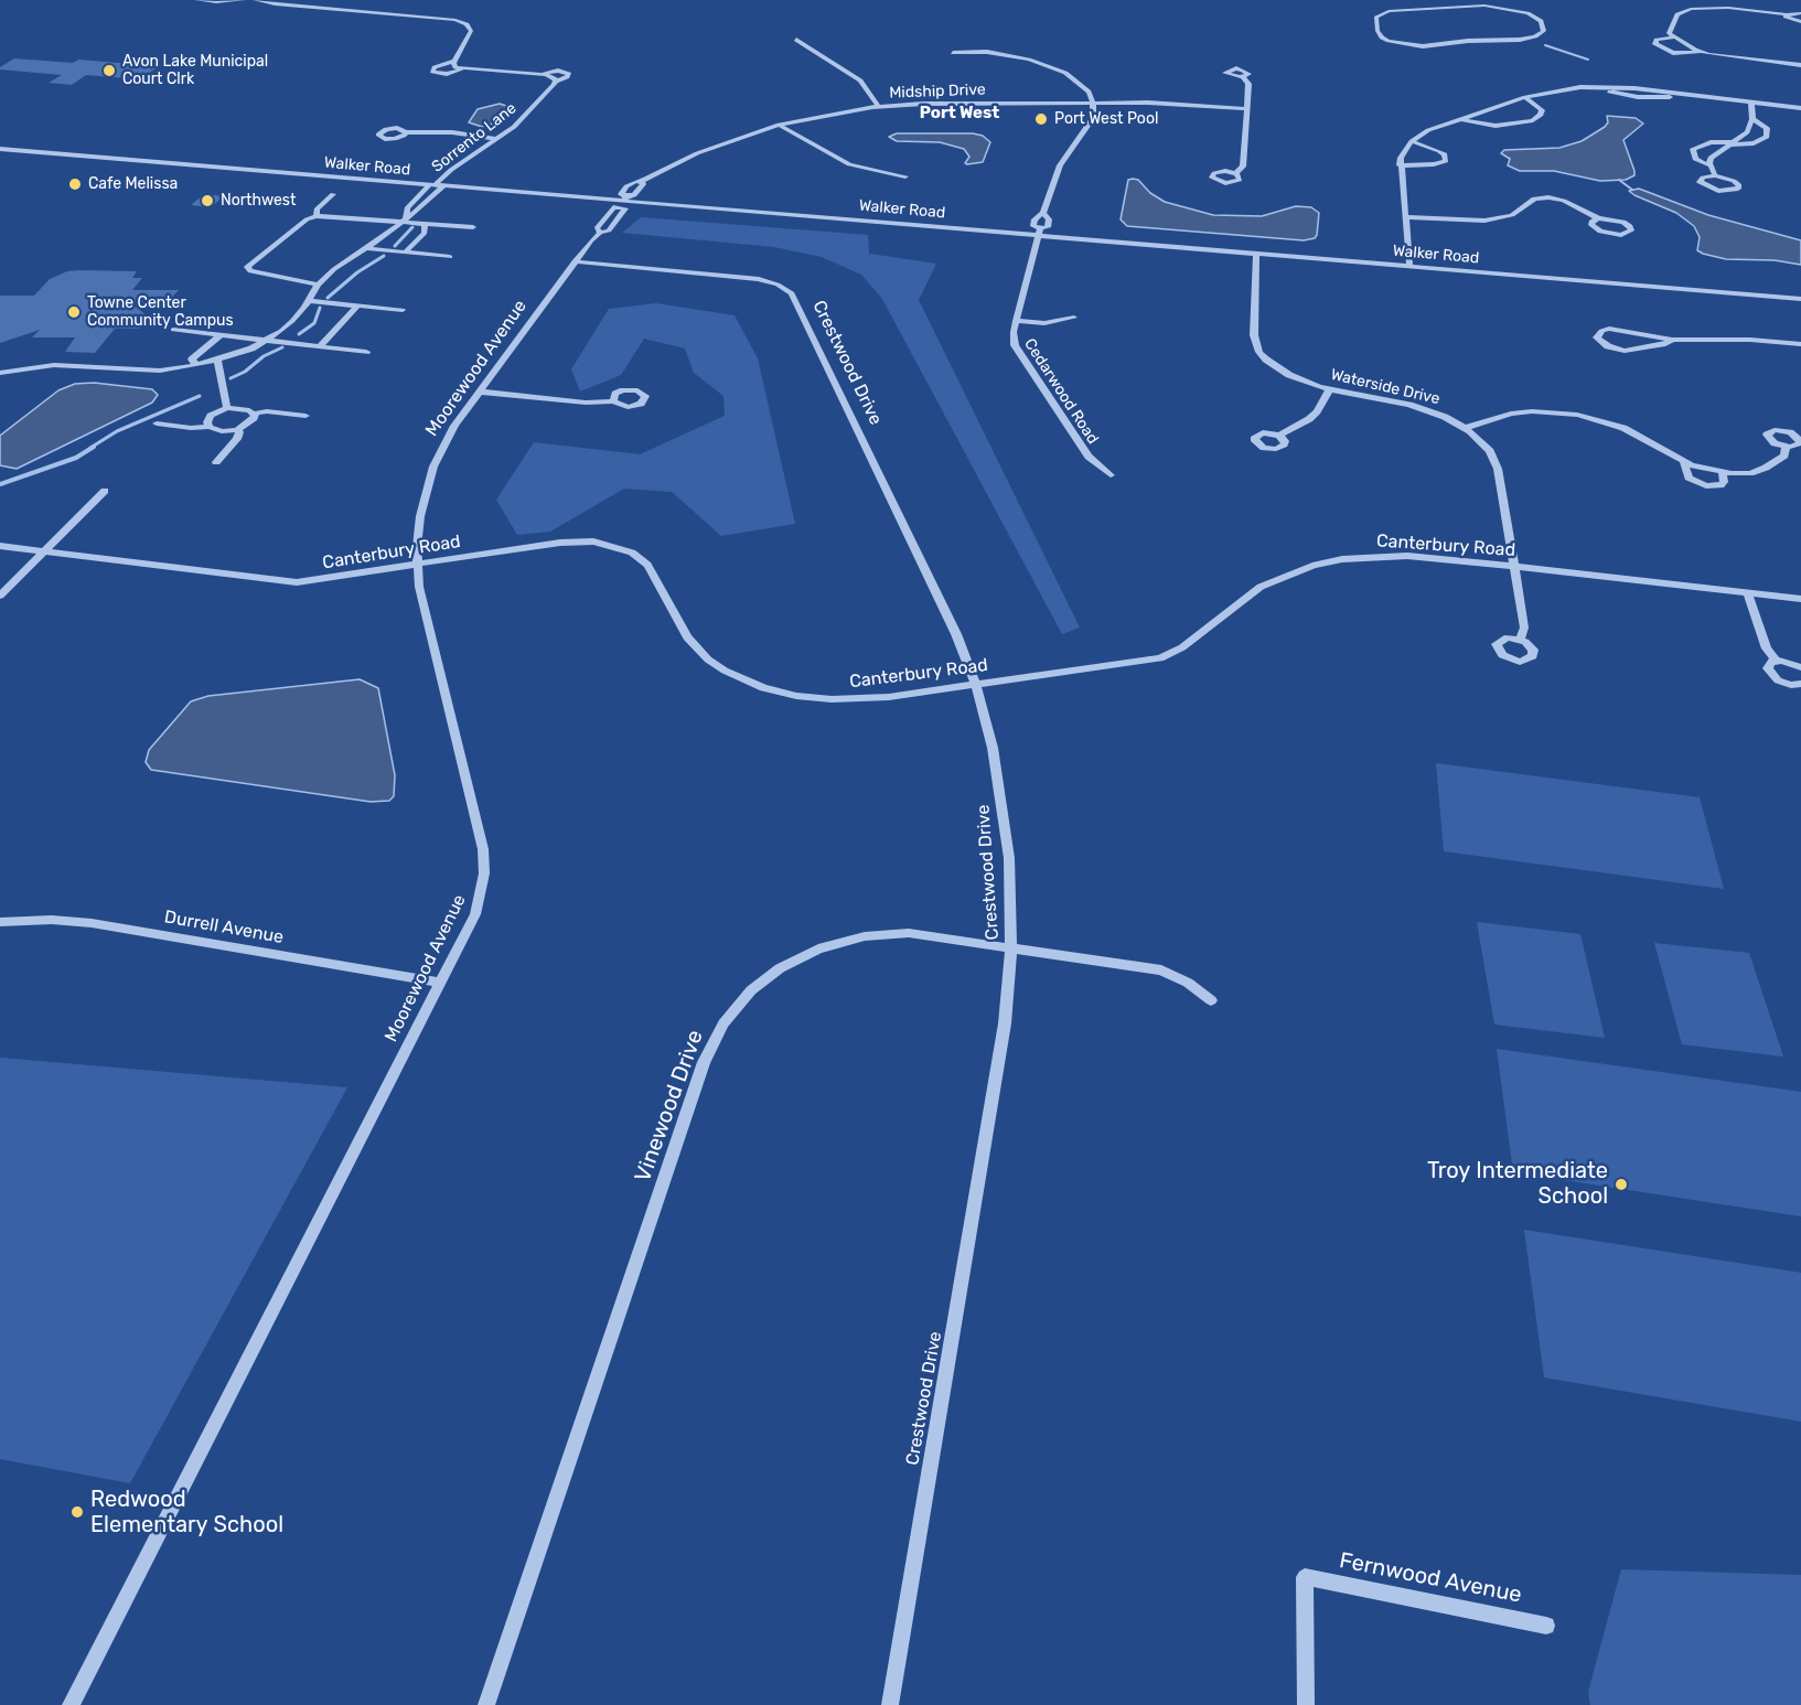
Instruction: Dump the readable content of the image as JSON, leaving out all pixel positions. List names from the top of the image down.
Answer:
{
  "streets": {
    "street": [
      "Midship Drive",
      "Sorrento Lane",
      "Walker Road",
      "Crestwood Drive",
      "Moorewood Avenue",
      "Waterside Drive",
      "Cedarwood Road",
      "Canterbury Road",
      "Durrell Avenue",
      "Vinewood Drive",
      "Fernwood Avenue"
    ]
  },
  "crossings": [
    ["Midship Drive", "Walker Road"],
    ["Midship Drive", "Moorewood Avenue"],
    ["Midship Drive", "Cedarwood Road"],
    ["Sorrento Lane", "Walker Road"],
    ["Walker Road", "Moorewood Avenue"],
    ["Walker Road", "Waterside Drive"],
    ["Walker Road", "Cedarwood Road"],
    ["Crestwood Drive", "Moorewood Avenue"],
    ["Crestwood Drive", "Canterbury Road"],
    ["Crestwood Drive", "Vinewood Drive"],
    ["Moorewood Avenue", "Canterbury Road"],
    ["Moorewood Avenue", "Durrell Avenue"],
    ["Waterside Drive", "Canterbury Road"]
  ],
  "districts": ["Port West"],
  "places": [
    "Avon Lake Municipal Court Clrk",
    "Port West Pool",
    "Cafe Melissa",
    "Northwest",
    "Towne Center Community Campus",
    "Troy Intermediate School",
    "Redwood Elementary School"
  ]
}
